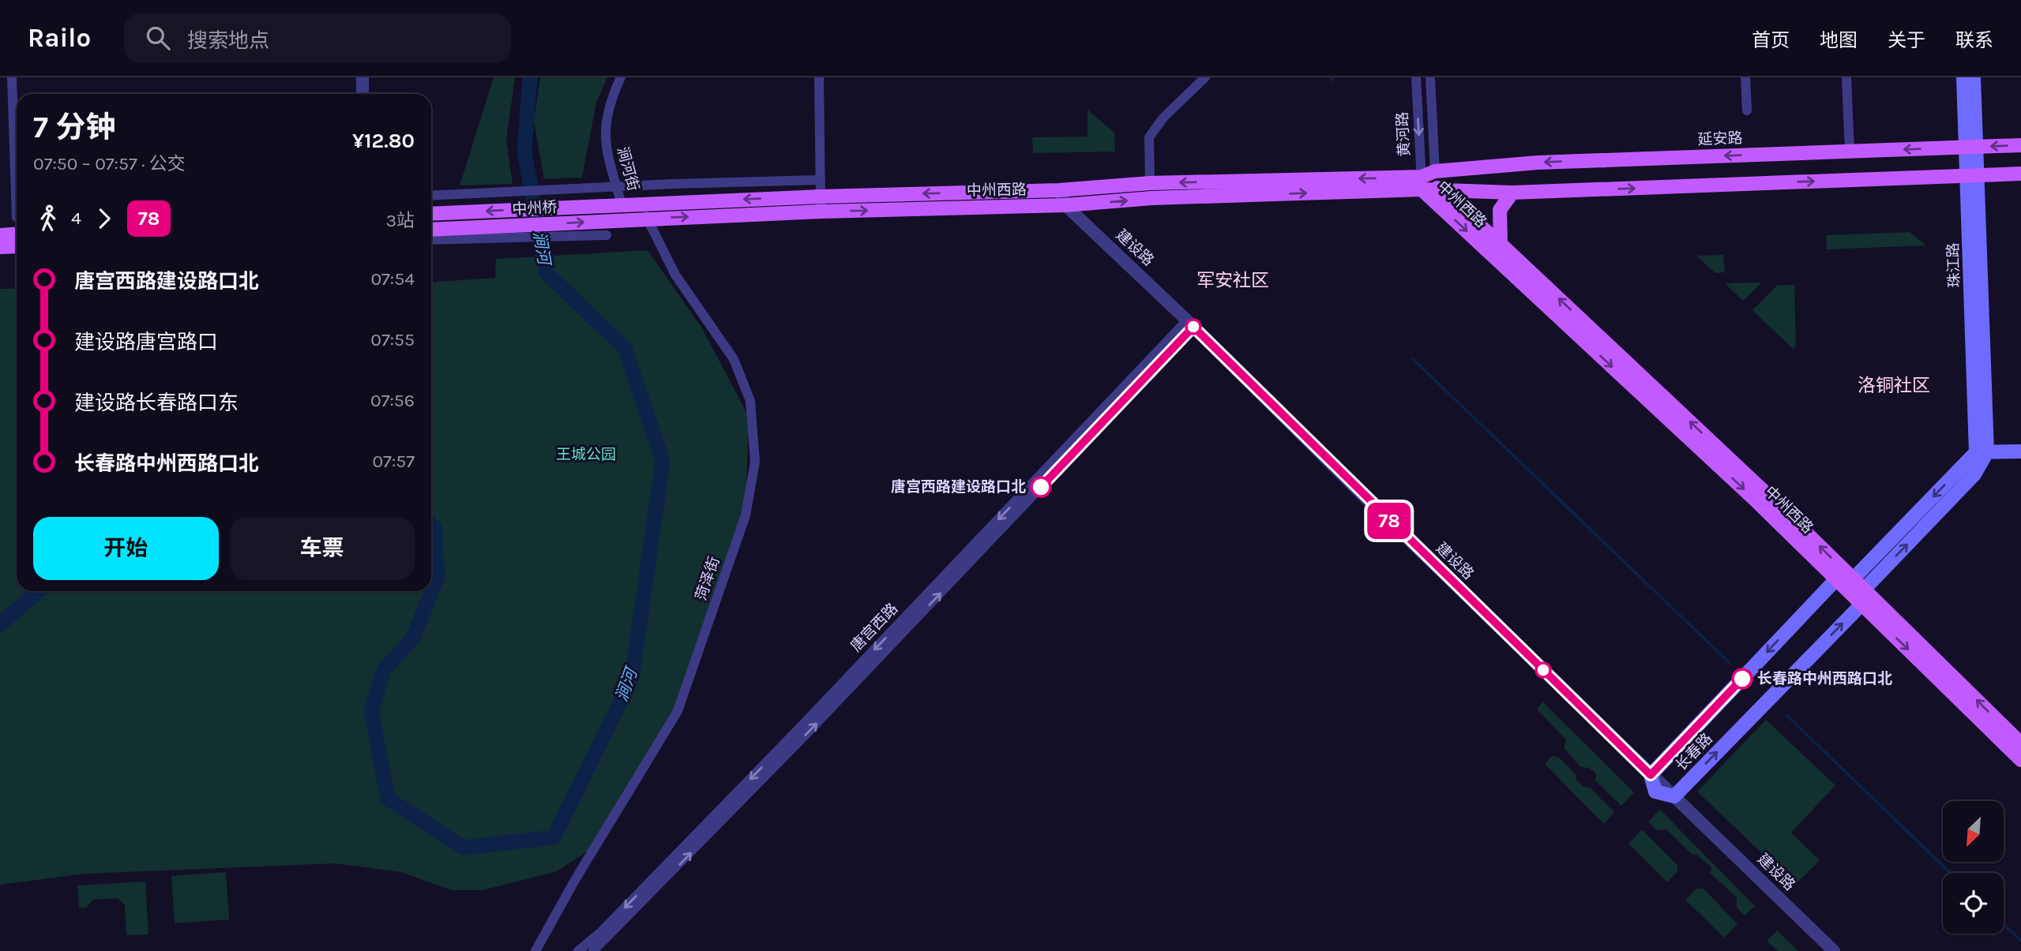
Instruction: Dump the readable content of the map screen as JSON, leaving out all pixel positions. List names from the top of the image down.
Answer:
{
  "streets": {
    "main road": [
      "延安路",
      "中州西路",
      "中州桥",
      "珠江路",
      "长春路"
    ],
    "street": [
      "黄河路",
      "涧河街",
      "建设路",
      "菏泽街",
      "唐宫西路"
    ]
  },
  "crossings": [
    ["黄河路", "延安路"],
    ["黄河路", "中州西路"],
    ["延安路", "中州西路"],
    ["延安路", "珠江路"],
    ["涧河街", "中州西路"],
    ["中州西路", "中州桥"],
    ["中州西路", "建设路"],
    ["中州西路", "菏泽街"],
    ["中州西路", "长春路"],
    ["建设路", "唐宫西路"],
    ["建设路", "长春路"]
  ],
  "districts": ["军安社区", "洛铜社区"],
  "water": ["涧河"],
  "parks": ["王城公园"],
  "places": ["唐宫西路建设路口北", "长春路中州西路口北"],
  "lines": ["bus line 78"],
  "north": "bottom left",
  "page": {
    "header": "Railo",
    "search": "搜索地点",
    "nav": [
      "首页",
      "地图",
      "关于",
      "联系"
    ],
    "on_map": "78",
    "heading": ["7 分钟", "07:50 – 07:57 · 公交", "¥12.80"],
    "legs": ["4", "78", "3站"],
    "list": [
      {
        "name": "唐宫西路建设路口北",
        "value": "07:54"
      },
      {
        "name": "建设路唐宫路口",
        "value": "07:55"
      },
      {
        "name": "建设路长春路口东",
        "value": "07:56"
      },
      {
        "name": "长春路中州西路口北",
        "value": "07:57"
      }
    ],
    "buttons": ["开始", "车票"]
  }
}
